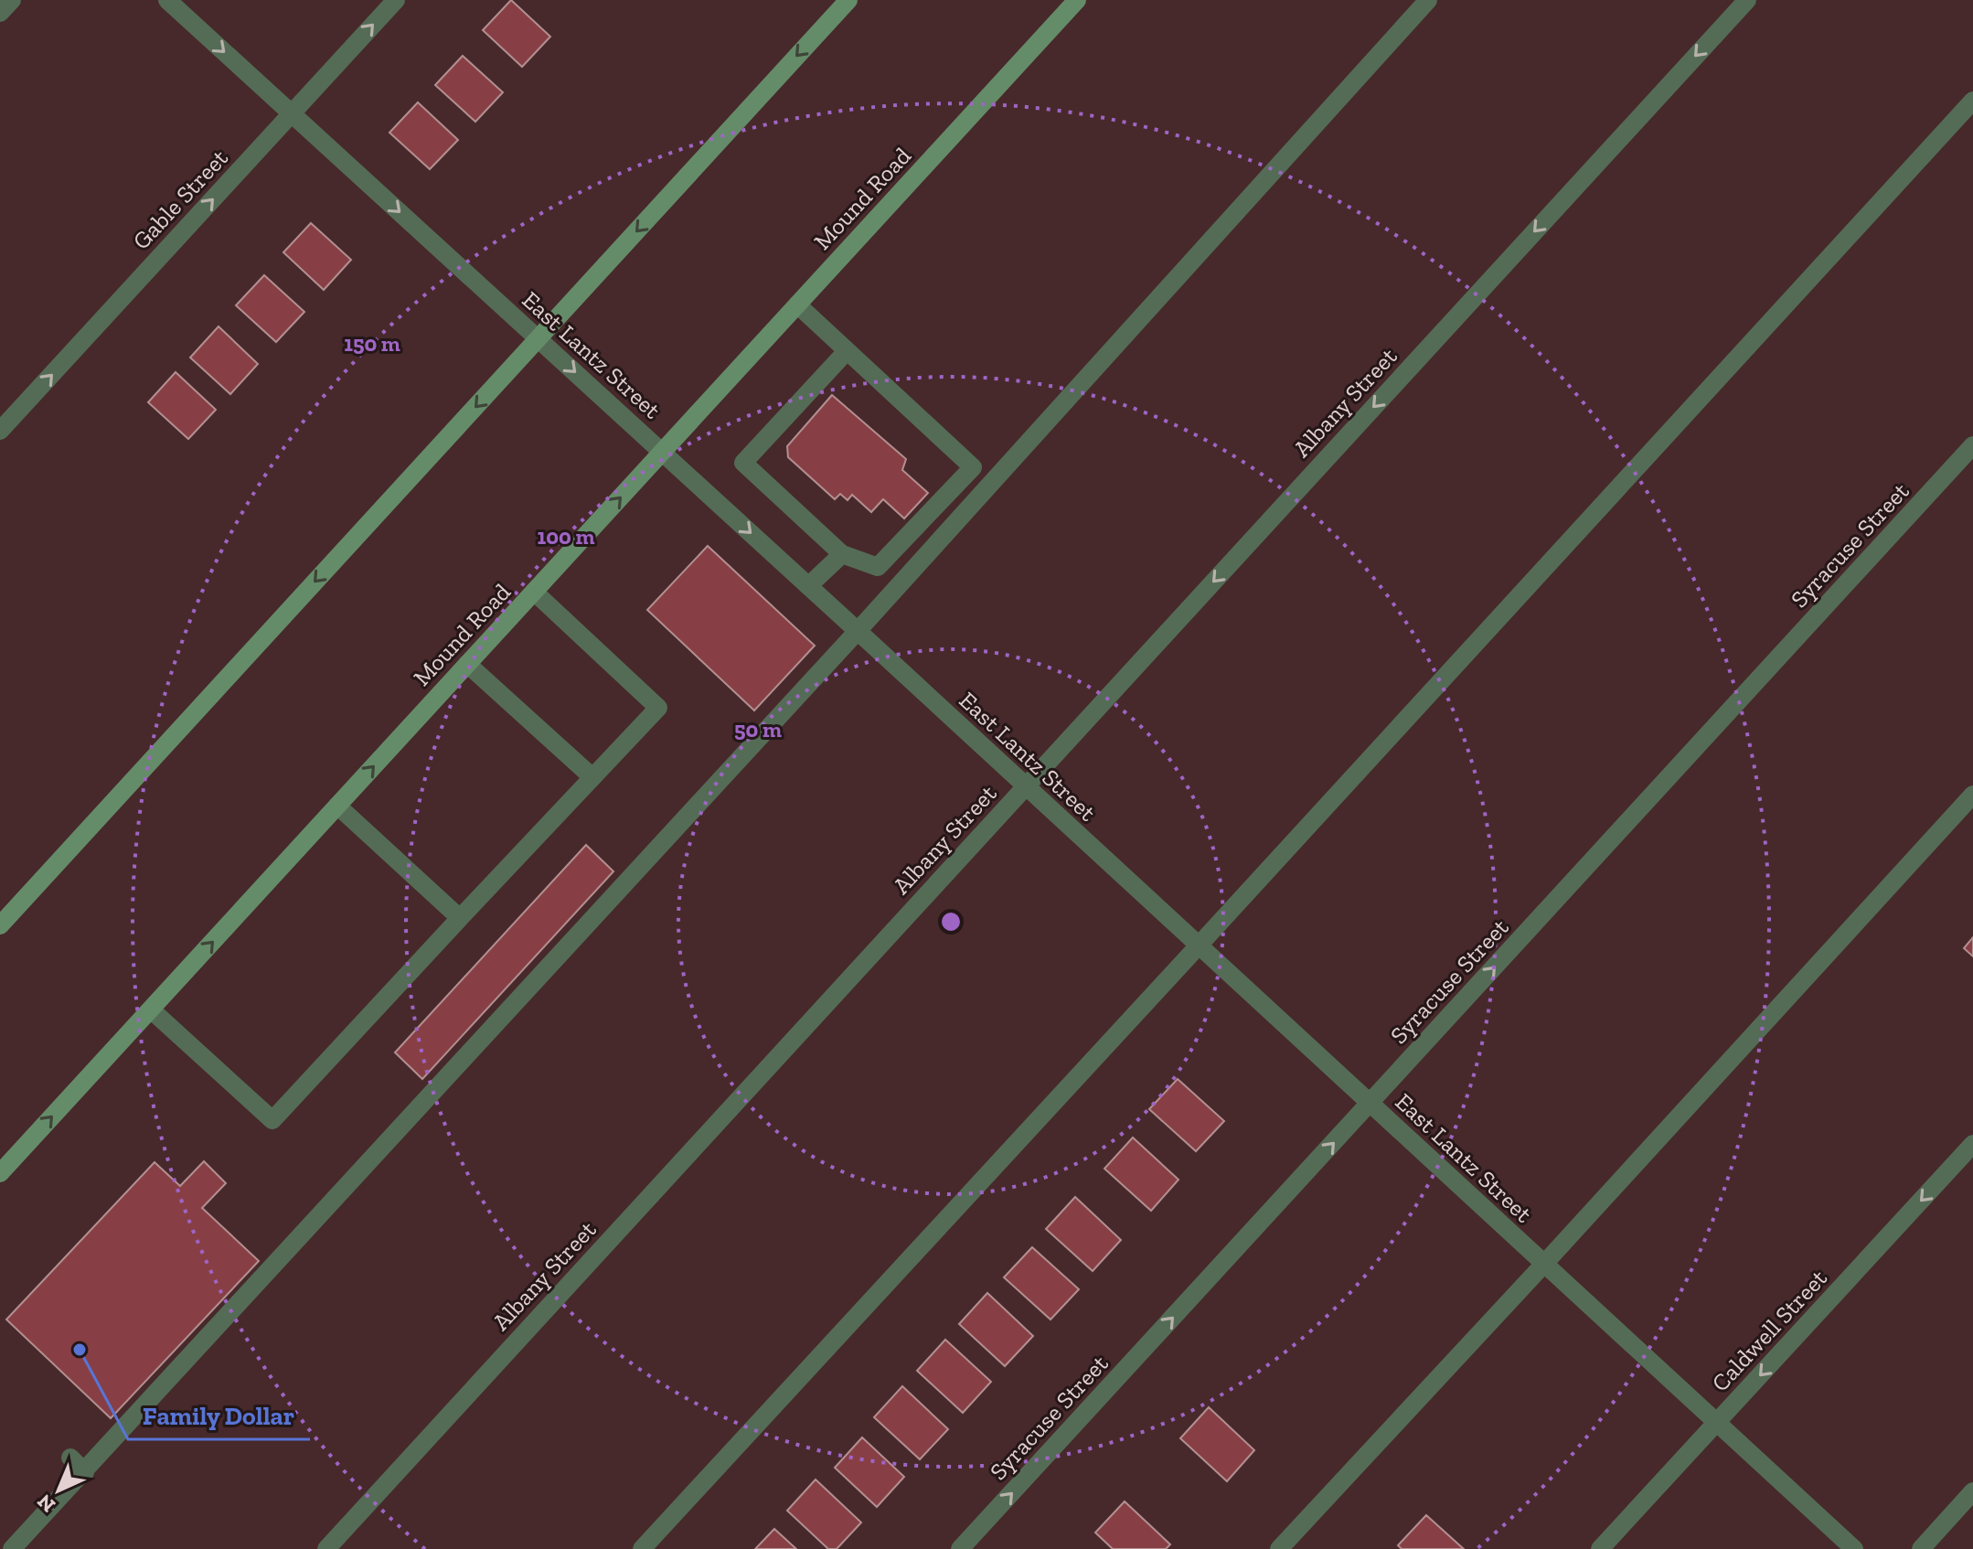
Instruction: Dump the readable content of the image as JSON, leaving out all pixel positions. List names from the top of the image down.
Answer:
{
  "streets": {
    "main road": ["Mound Road"],
    "street": [
      "Gable Street",
      "East Lantz Street",
      "Albany Street",
      "Syracuse Street",
      "Caldwell Street"
    ]
  },
  "crossings": [
    ["Mound Road", "East Lantz Street"],
    ["Gable Street", "East Lantz Street"],
    ["East Lantz Street", "Albany Street"],
    ["East Lantz Street", "Syracuse Street"],
    ["East Lantz Street", "Caldwell Street"]
  ],
  "one_way": [
    "Mound Road",
    "Gable Street",
    "East Lantz Street",
    "Albany Street",
    "Syracuse Street",
    "Caldwell Street"
  ],
  "places": ["Family Dollar"],
  "north": "bottom left",
  "rings": ["150 m", "100 m", "50 m"]
}
